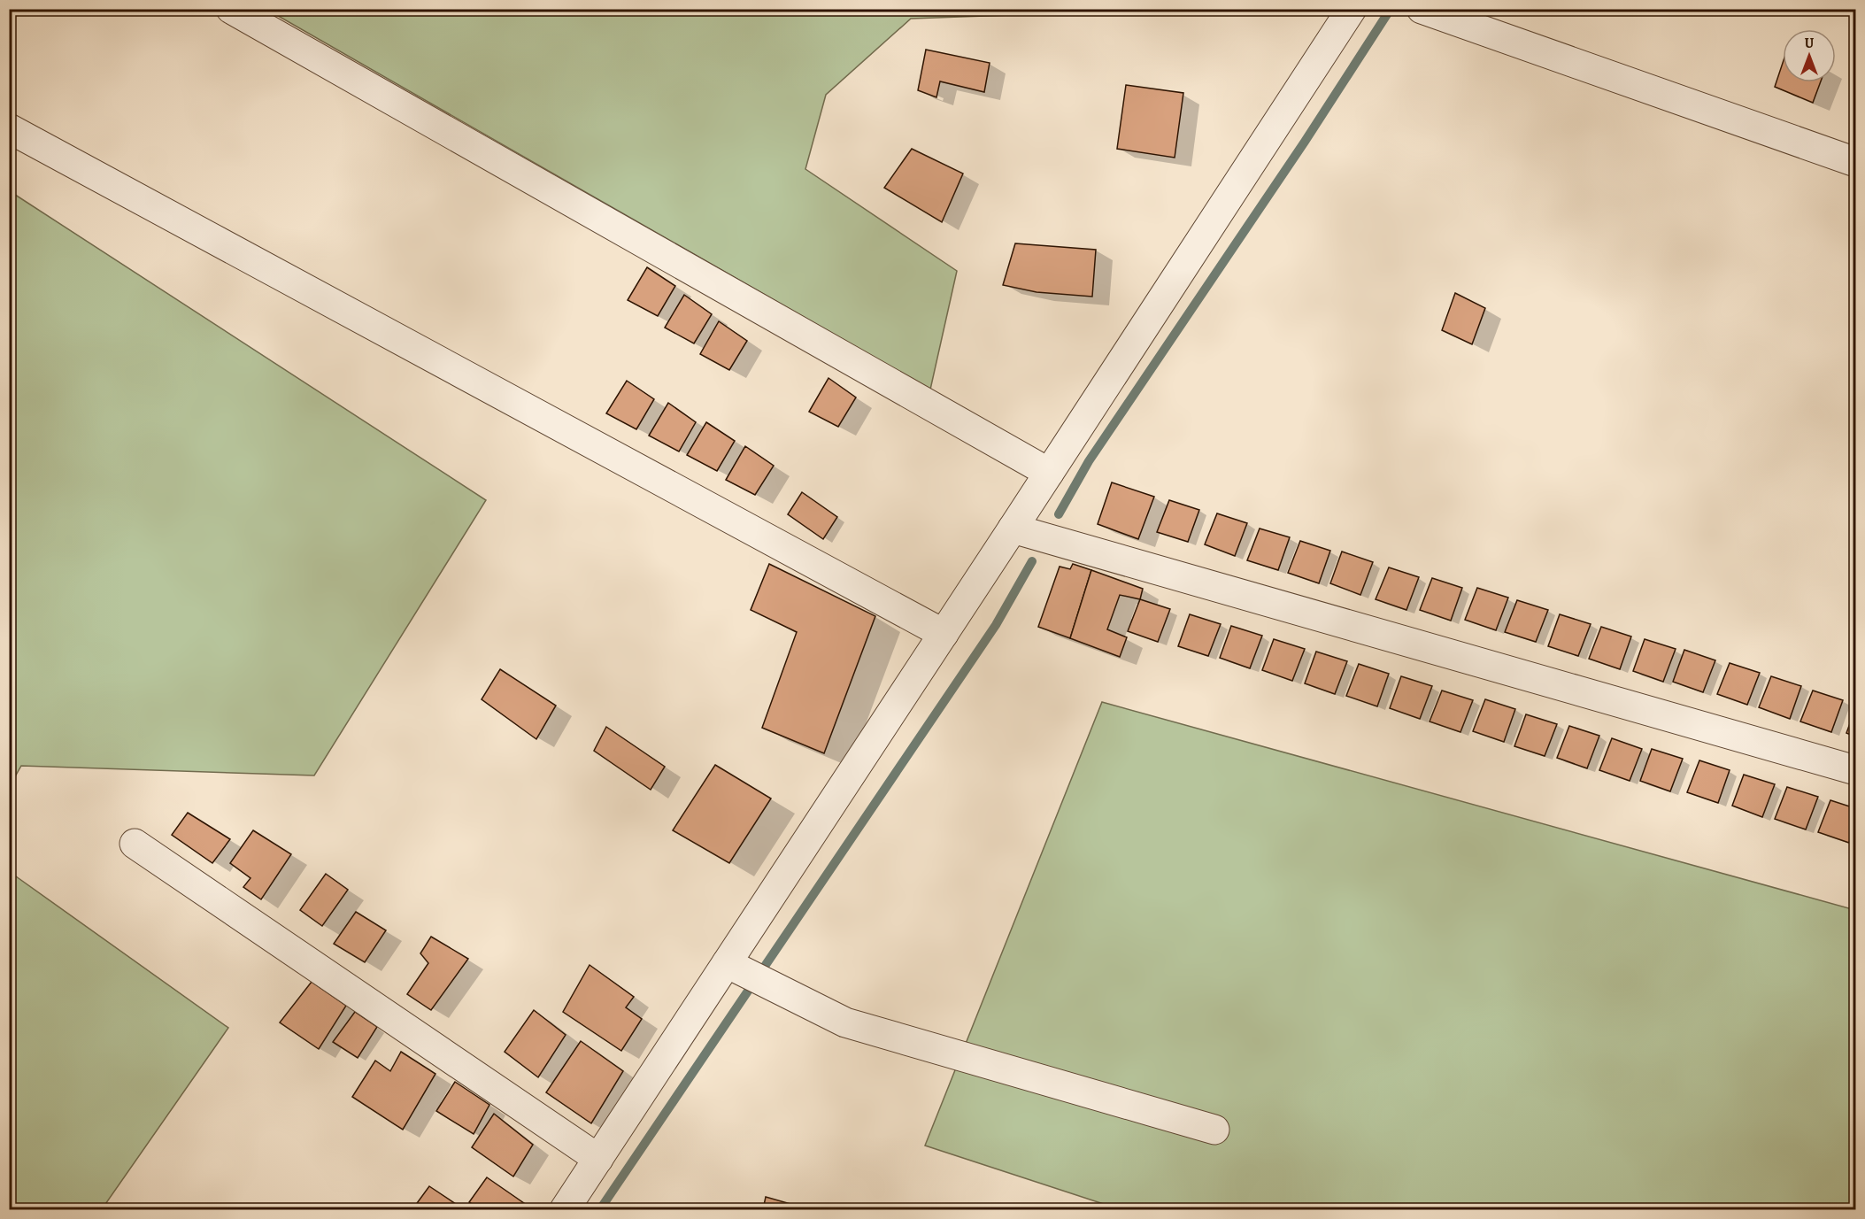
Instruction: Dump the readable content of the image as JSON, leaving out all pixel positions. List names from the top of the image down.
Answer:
{
  "north": "top"
}
